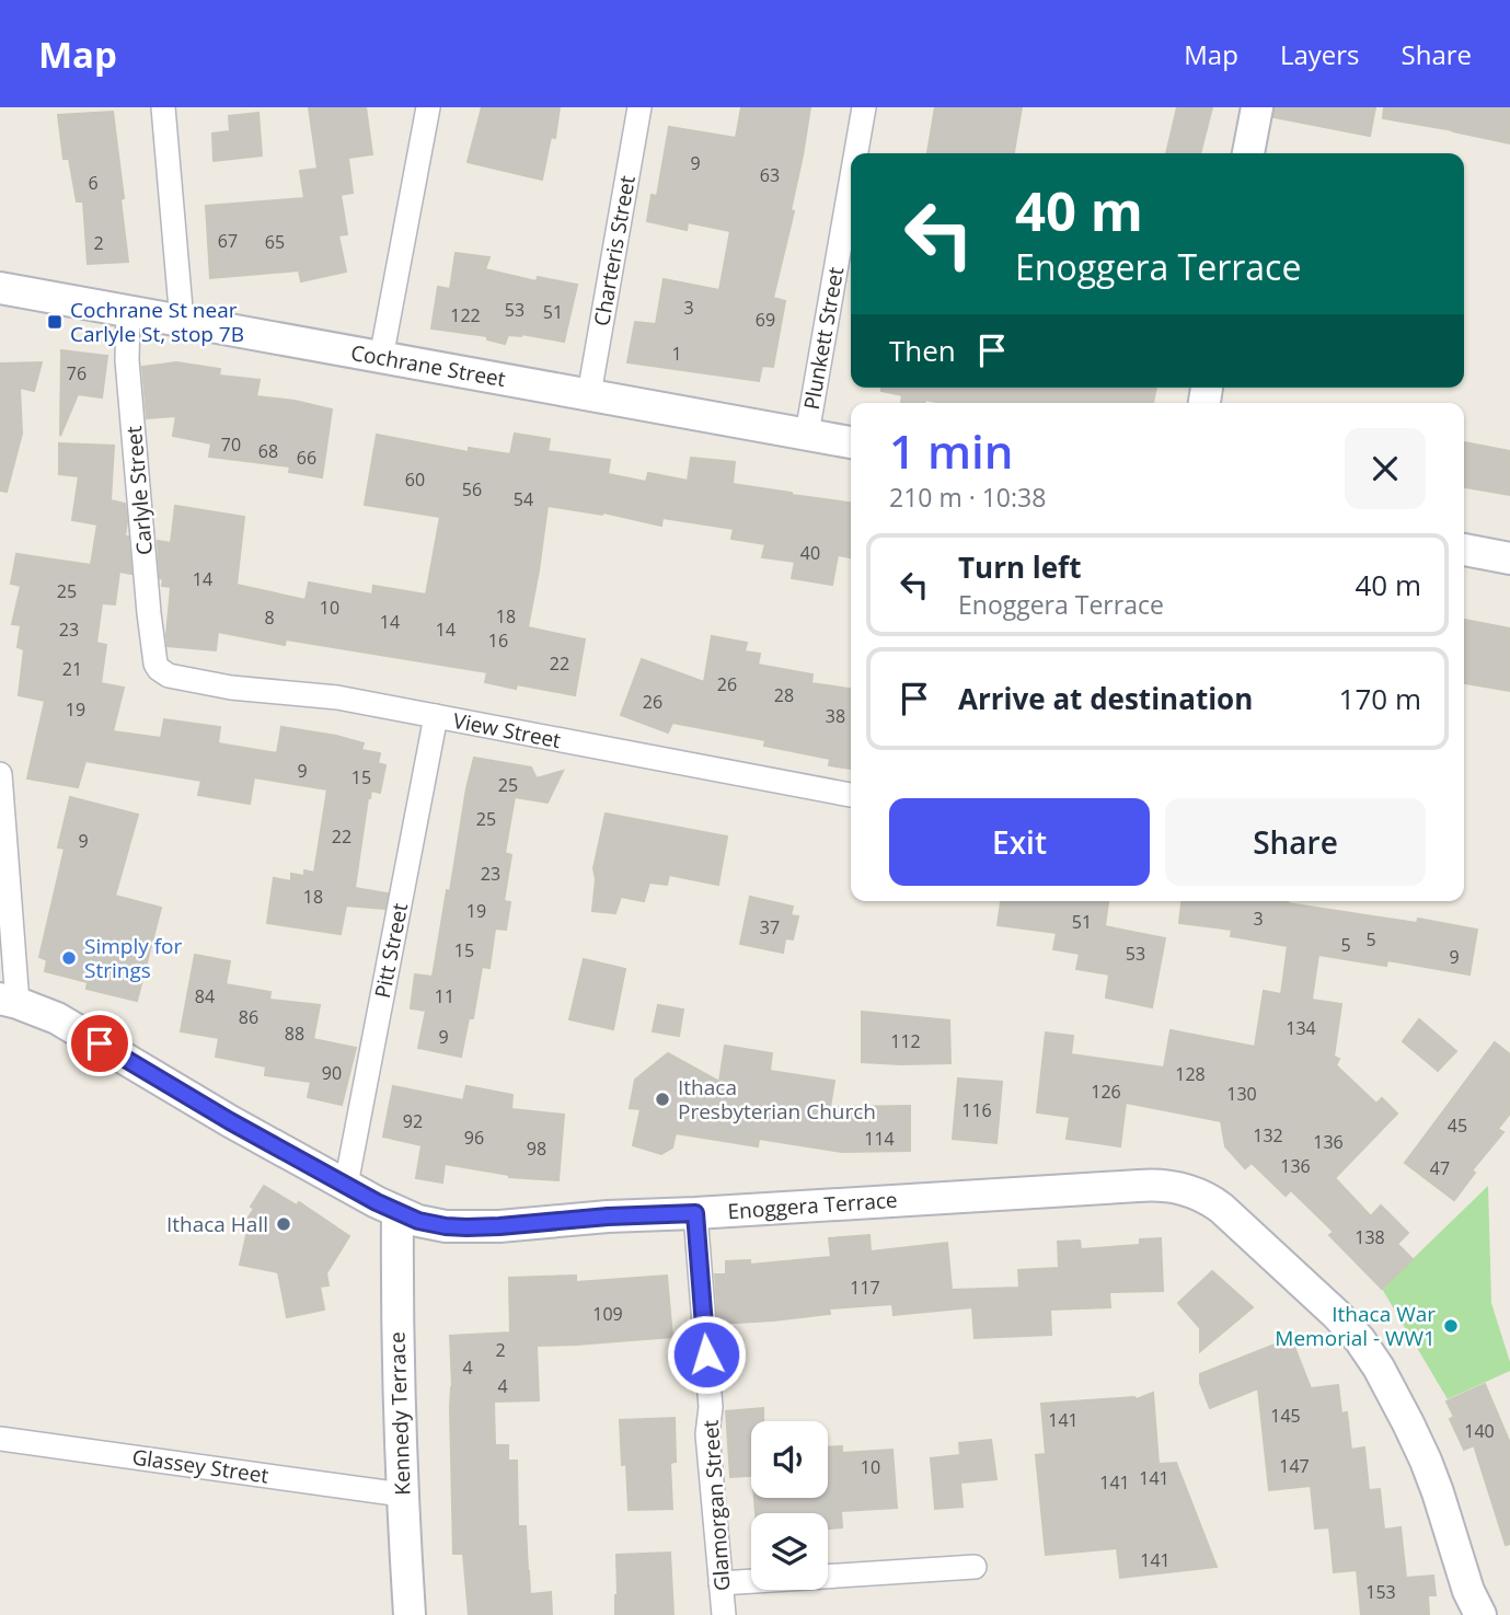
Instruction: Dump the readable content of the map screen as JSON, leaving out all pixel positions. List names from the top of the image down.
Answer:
{
  "streets": {
    "main road": ["Cochrane Street", "Enoggera Terrace", "Kennedy Terrace"],
    "street": [
      "Charteris Street",
      "Plunkett Street",
      "Carlyle Street",
      "View Street",
      "Pitt Street",
      "Glassey Street",
      "Glamorgan Street"
    ]
  },
  "crossings": [
    ["Charteris Street", "Cochrane Street"],
    ["Plunkett Street", "Cochrane Street"],
    ["Cochrane Street", "Carlyle Street"],
    ["Carlyle Street", "View Street"],
    ["View Street", "Pitt Street"],
    ["Pitt Street", "Enoggera Terrace"],
    ["Enoggera Terrace", "Kennedy Terrace"],
    ["Enoggera Terrace", "Glamorgan Street"],
    ["Kennedy Terrace", "Glassey Street"]
  ],
  "places": {
    "transit": ["Cochrane St near Carlyle St, stop 7B"],
    "other": [
      "Simply for Strings",
      "Ithaca Presbyterian Church",
      "Ithaca Hall",
      "Ithaca War Memorial - WW1"
    ]
  },
  "house_numbers": [
    "9",
    "63",
    "6",
    "67",
    "65",
    "2",
    "3",
    "53",
    "51",
    "122",
    "69",
    "1",
    "76",
    "70",
    "68",
    "66",
    "60",
    "56",
    "54",
    "40",
    "14",
    "25",
    "10",
    "18",
    "8",
    "14",
    "23",
    "14",
    "16",
    "22",
    "21",
    "26",
    "28",
    "26",
    "19",
    "38",
    "9",
    "15",
    "25",
    "25",
    "22",
    "9",
    "23",
    "18",
    "19",
    "3",
    "51",
    "37",
    "5",
    "5",
    "15",
    "53",
    "9",
    "84",
    "11",
    "86",
    "134",
    "88",
    "9",
    "112",
    "90",
    "128",
    "126",
    "130",
    "116",
    "92",
    "45",
    "132",
    "96",
    "114",
    "136",
    "98",
    "136",
    "47",
    "138",
    "117",
    "109",
    "2",
    "4",
    "4",
    "145",
    "141",
    "140",
    "147",
    "10",
    "141",
    "141",
    "141",
    "153"
  ],
  "page": {
    "header": "Map",
    "nav": ["Map", "Layers", "Share"],
    "turn": ["40 m", "Enoggera Terrace"],
    "then": "Then",
    "heading": ["1 min", "210 m · 10:38"],
    "list": [
      {
        "name": "Turn left",
        "note": "Enoggera Terrace",
        "value": "40 m"
      },
      {
        "name": "Arrive at destination",
        "value": "170 m"
      }
    ],
    "buttons": ["Exit", "Share"]
  }
}
